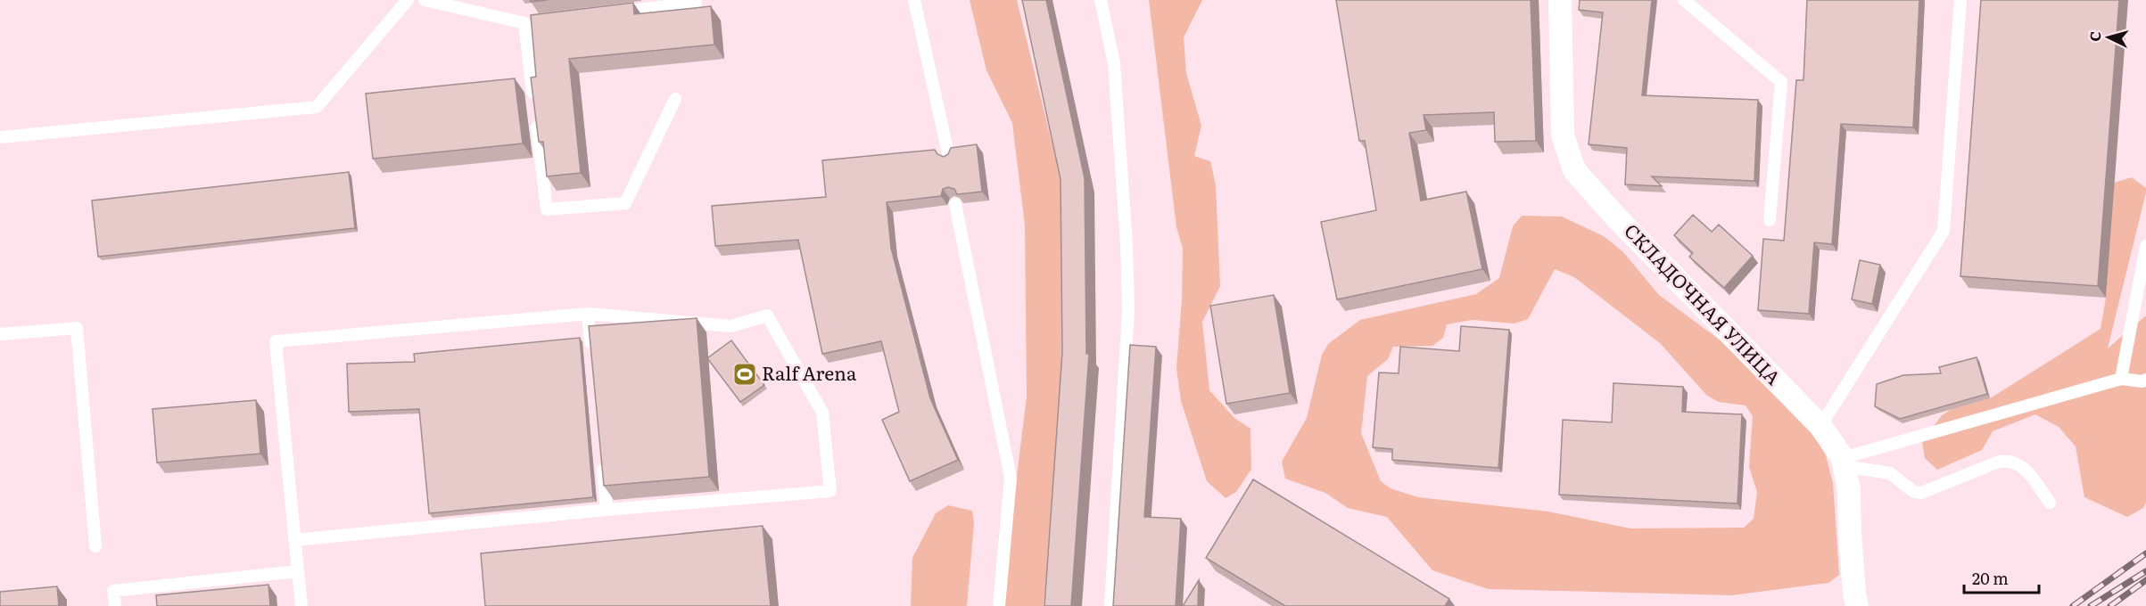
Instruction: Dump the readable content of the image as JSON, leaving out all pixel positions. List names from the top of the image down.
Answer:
{
  "streets": {
    "street": ["СКЛАДОЧНАЯ УЛИЦА"]
  },
  "places": {
    "sports": ["Ralf Arena"]
  },
  "scale_bar": "20 m",
  "north": "left"
}
